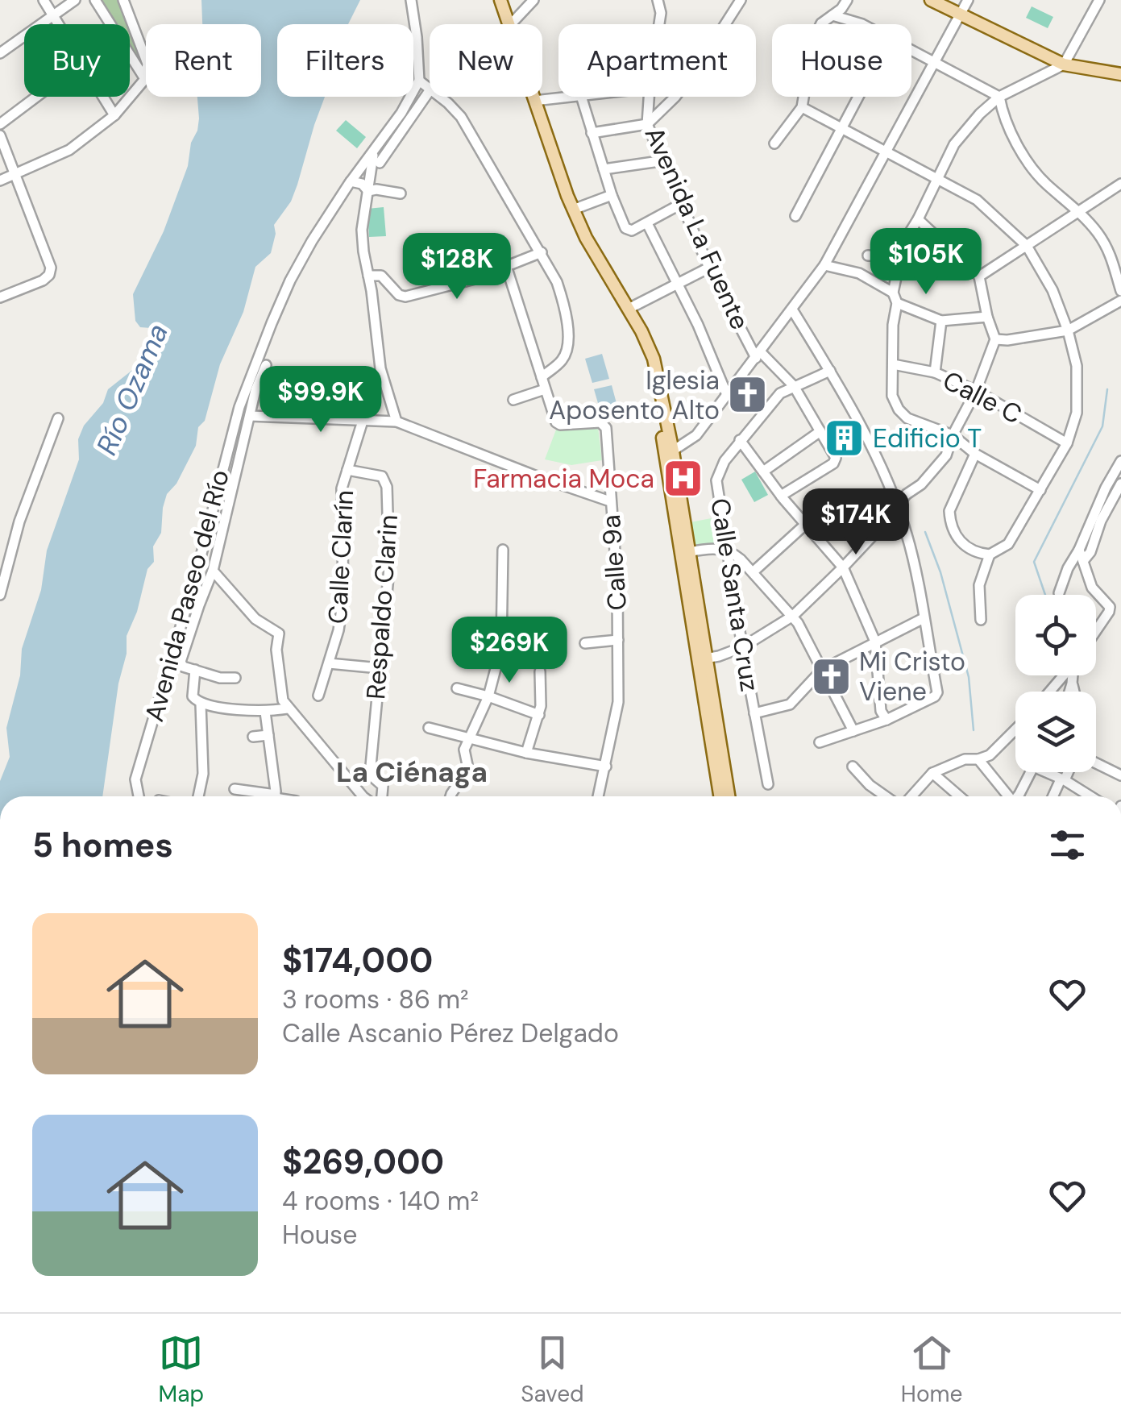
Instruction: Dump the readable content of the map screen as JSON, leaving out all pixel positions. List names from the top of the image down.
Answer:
{
  "streets": {
    "street": [
      "Avenida La Fuente",
      "Calle C",
      "Calle Clarín",
      "Calle 9a",
      "Calle Santa Cruz",
      "Avenida Paseo del Río",
      "Respaldo Clarin"
    ]
  },
  "crossings": [
    ["Avenida La Fuente", "Calle Santa Cruz"],
    ["Calle Clarín", "Calle 9a"],
    ["Calle Clarín", "Respaldo Clarin"]
  ],
  "districts": ["La Ciénaga"],
  "water": ["Río Ozama"],
  "places": {
    "church": ["Iglesia Aposento Alto", "Mi Cristo Viene"],
    "building": ["Edificio T"],
    "hospital": ["Farmacia Moca"]
  },
  "page": {
    "chip": [
      "Buy",
      "Rent",
      "Filters",
      "New",
      "Apartment",
      "House"
    ],
    "price": [
      "$105K",
      "$128K",
      "$99.9K",
      "$174K",
      "$269K"
    ],
    "heading": "5 homes",
    "list": [
      {
        "name": "$174,000",
        "note": "3 rooms · 86 m² · Calle Ascanio Pérez Delgado"
      },
      {
        "name": "$269,000",
        "note": "4 rooms · 140 m² · House"
      }
    ],
    "tabs": ["Map", "Saved", "Home"]
  }
}
